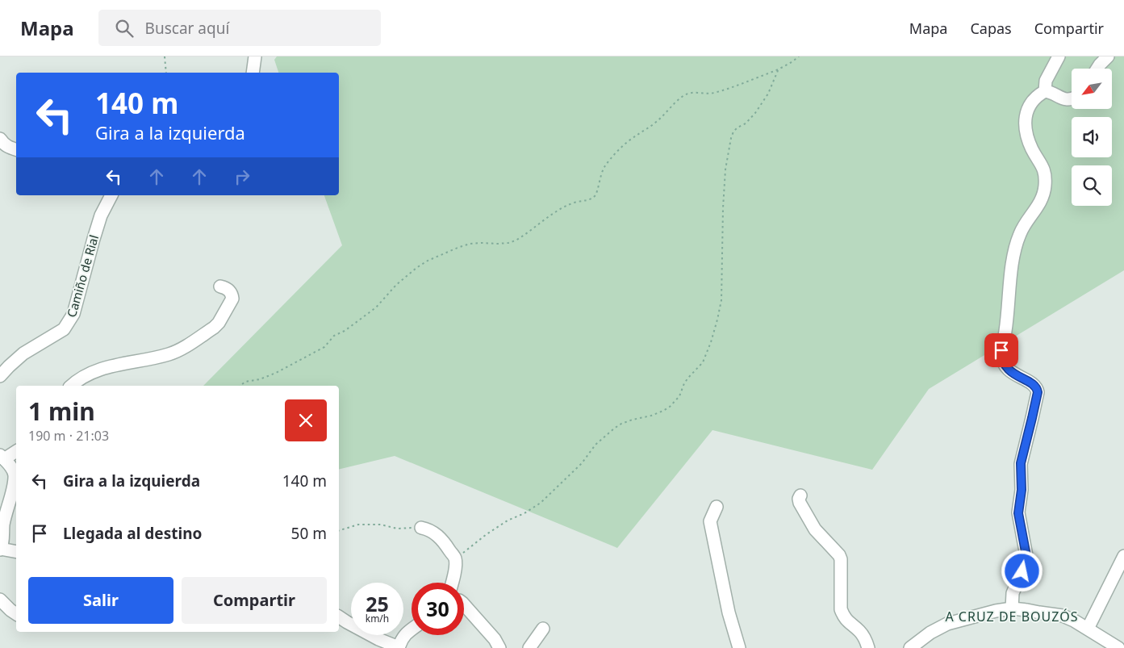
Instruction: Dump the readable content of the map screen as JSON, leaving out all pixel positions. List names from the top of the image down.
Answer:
{
  "streets": {
    "street": ["Camiño de Rial"]
  },
  "districts": ["A CRUZ DE BOUZÓS"],
  "north": "bottom left",
  "page": {
    "header": "Mapa",
    "search": "Buscar aquí",
    "nav": ["Mapa", "Capas", "Compartir"],
    "turn": ["140 m", "Gira a la izquierda"],
    "heading": ["1 min", "190 m · 21:03"],
    "list": [
      {
        "name": "Gira a la izquierda",
        "value": "140 m"
      },
      {
        "name": "Llegada al destino",
        "value": "50 m"
      }
    ],
    "buttons": ["Salir", "Compartir"],
    "speed": "25 km/h",
    "limit": "30"
  }
}
